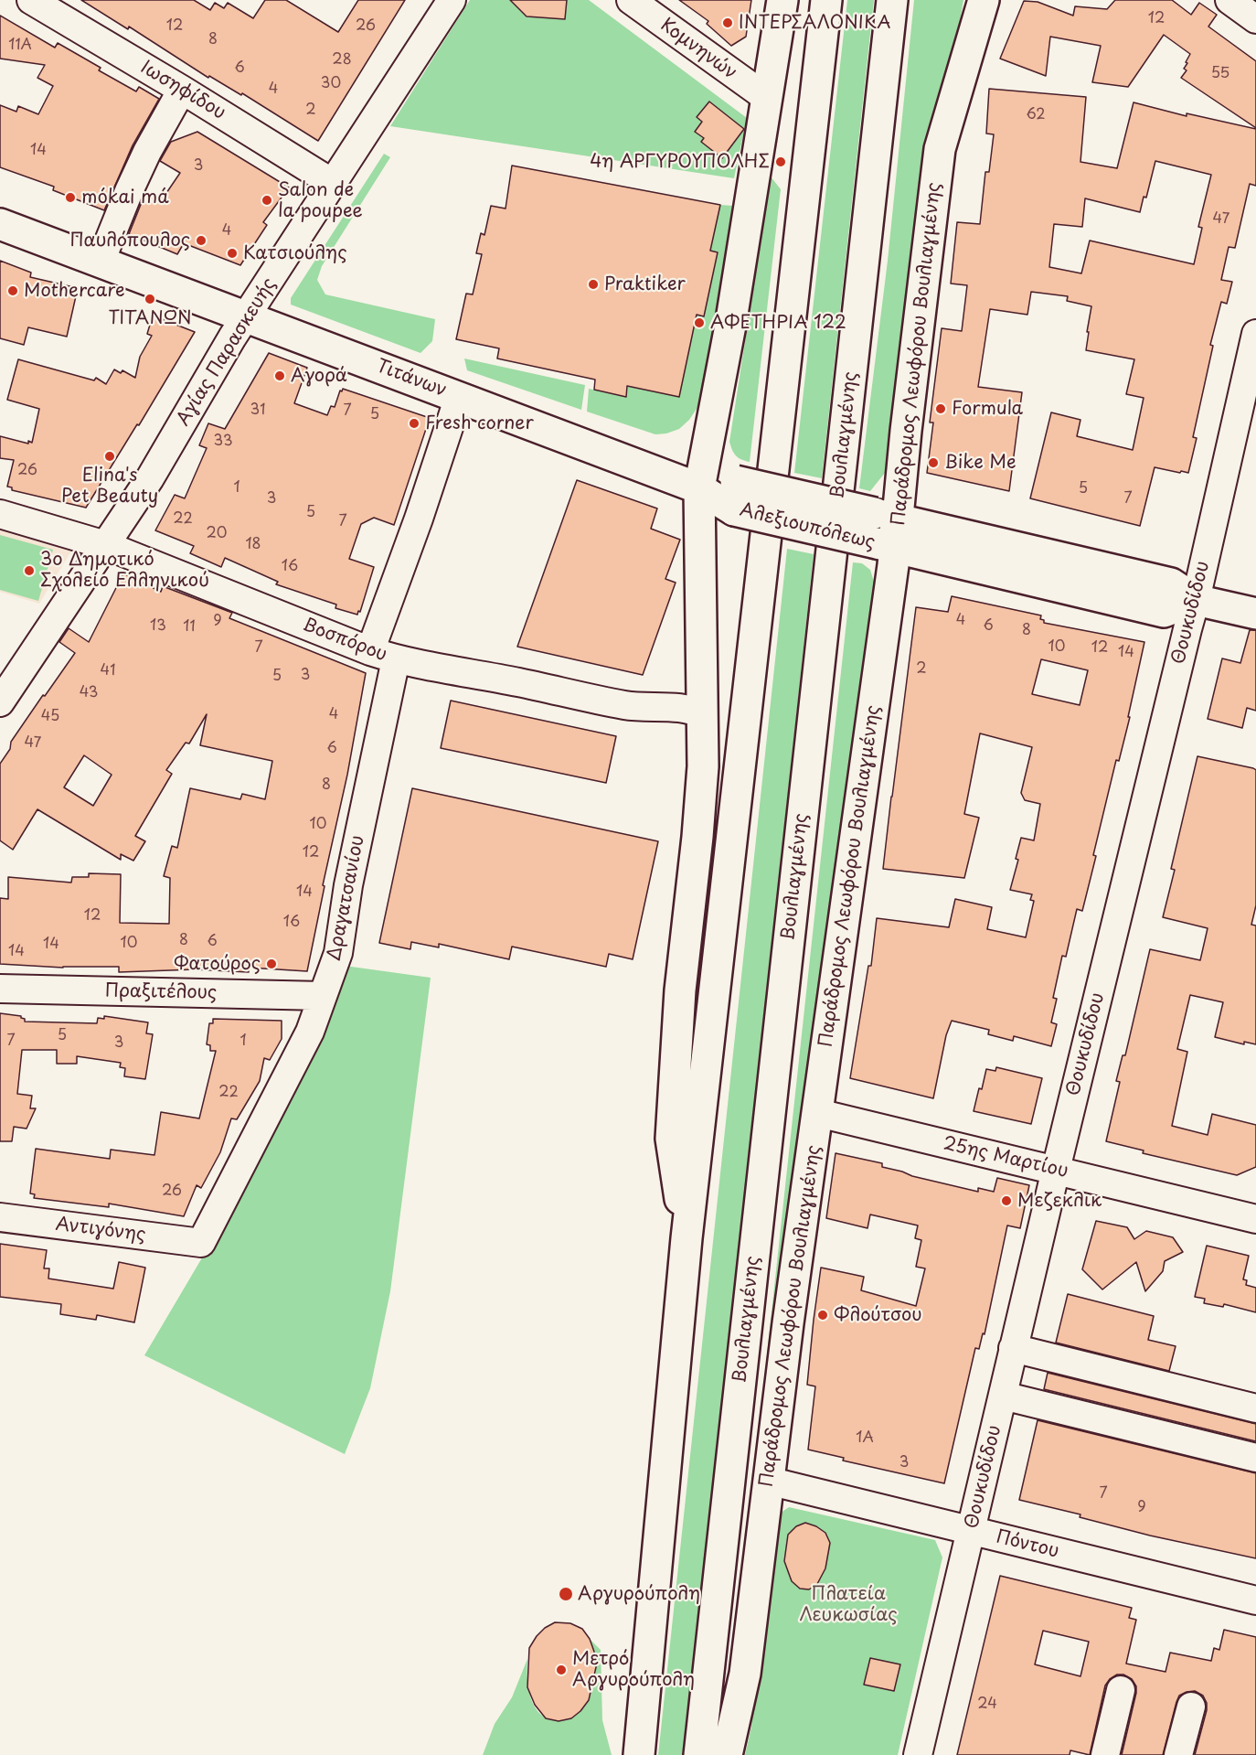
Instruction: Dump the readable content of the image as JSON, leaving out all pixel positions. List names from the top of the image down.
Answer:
{
  "streets": {
    "main road": [
      "Παράδρομος Λεωφόρου Βουλιαγμένης",
      "Τιτάνων",
      "Βουλιαγμένης",
      "Αλεξιουπόλεως"
    ],
    "street": [
      "Κομνηνών",
      "Ιωσηφίδου",
      "Αγίας Παρασκευής",
      "Θουκυδίδου",
      "Βοσπόρου",
      "Δραγατσανίου",
      "Πραξιτέλους",
      "25ης Μαρτίου",
      "Αντιγόνης",
      "Πόντου"
    ]
  },
  "crossings": [
    ["Ιωσηφίδου", "Αγίας Παρασκευής"],
    ["Αγίας Παρασκευής", "Τιτάνων"],
    ["Αγίας Παρασκευής", "Βοσπόρου"],
    ["Παράδρομος Λεωφόρου Βουλιαγμένης", "Αλεξιουπόλεως"],
    ["Παράδρομος Λεωφόρου Βουλιαγμένης", "25ης Μαρτίου"],
    ["Παράδρομος Λεωφόρου Βουλιαγμένης", "Πόντου"],
    ["Τιτάνων", "Αλεξιουπόλεως"],
    ["Τιτάνων", "Δραγατσανίου"],
    ["Αλεξιουπόλεως", "Θουκυδίδου"],
    ["Θουκυδίδου", "25ης Μαρτίου"],
    ["Θουκυδίδου", "Πόντου"],
    ["Βοσπόρου", "Δραγατσανίου"],
    ["Δραγατσανίου", "Πραξιτέλους"],
    ["Δραγατσανίου", "Αντιγόνης"]
  ],
  "parks": ["Πλατεία Λευκωσίας"],
  "places": [
    "ΙΝΤΕΡΣΑΛΟΝΙΚΑ",
    "4η ΑΡΓΥΡΟΥΠΟΛΗΣ",
    "mókai má",
    "Salon de la poupee",
    "Παυλόπουλος",
    "Κατσιούλης",
    "Praktiker",
    "Mothercare",
    "ΤΙΤΑΝΩΝ",
    "ΑΦΕΤΗΡΙΑ 122",
    "Αγορά",
    "Formula",
    "Fresh corner",
    "Elina's Pet Beauty",
    "Bike Me",
    "3ο Δημοτικό Σχολείο Ελληνικού",
    "Φατούρος",
    "Μεζεκλικ",
    "Φλούτσου",
    "Αργυρούπολη",
    "Μετρό Αργυρούπολη"
  ],
  "house_numbers": [
    "12",
    "12",
    "26",
    "8",
    "11Α",
    "28",
    "6",
    "55",
    "30",
    "4",
    "2",
    "62",
    "14",
    "3",
    "47",
    "4",
    "31",
    "7",
    "5",
    "33",
    "26",
    "1",
    "5",
    "3",
    "7",
    "5",
    "22",
    "7",
    "20",
    "18",
    "16",
    "4",
    "9",
    "13",
    "6",
    "11",
    "8",
    "10",
    "7",
    "12",
    "14",
    "2",
    "41",
    "3",
    "5",
    "43",
    "4",
    "45",
    "47",
    "6",
    "8",
    "10",
    "12",
    "14",
    "12",
    "16",
    "8",
    "6",
    "10",
    "14",
    "14",
    "5",
    "7",
    "1",
    "3",
    "22",
    "26",
    "1Α",
    "3",
    "7",
    "9",
    "24"
  ]
}
